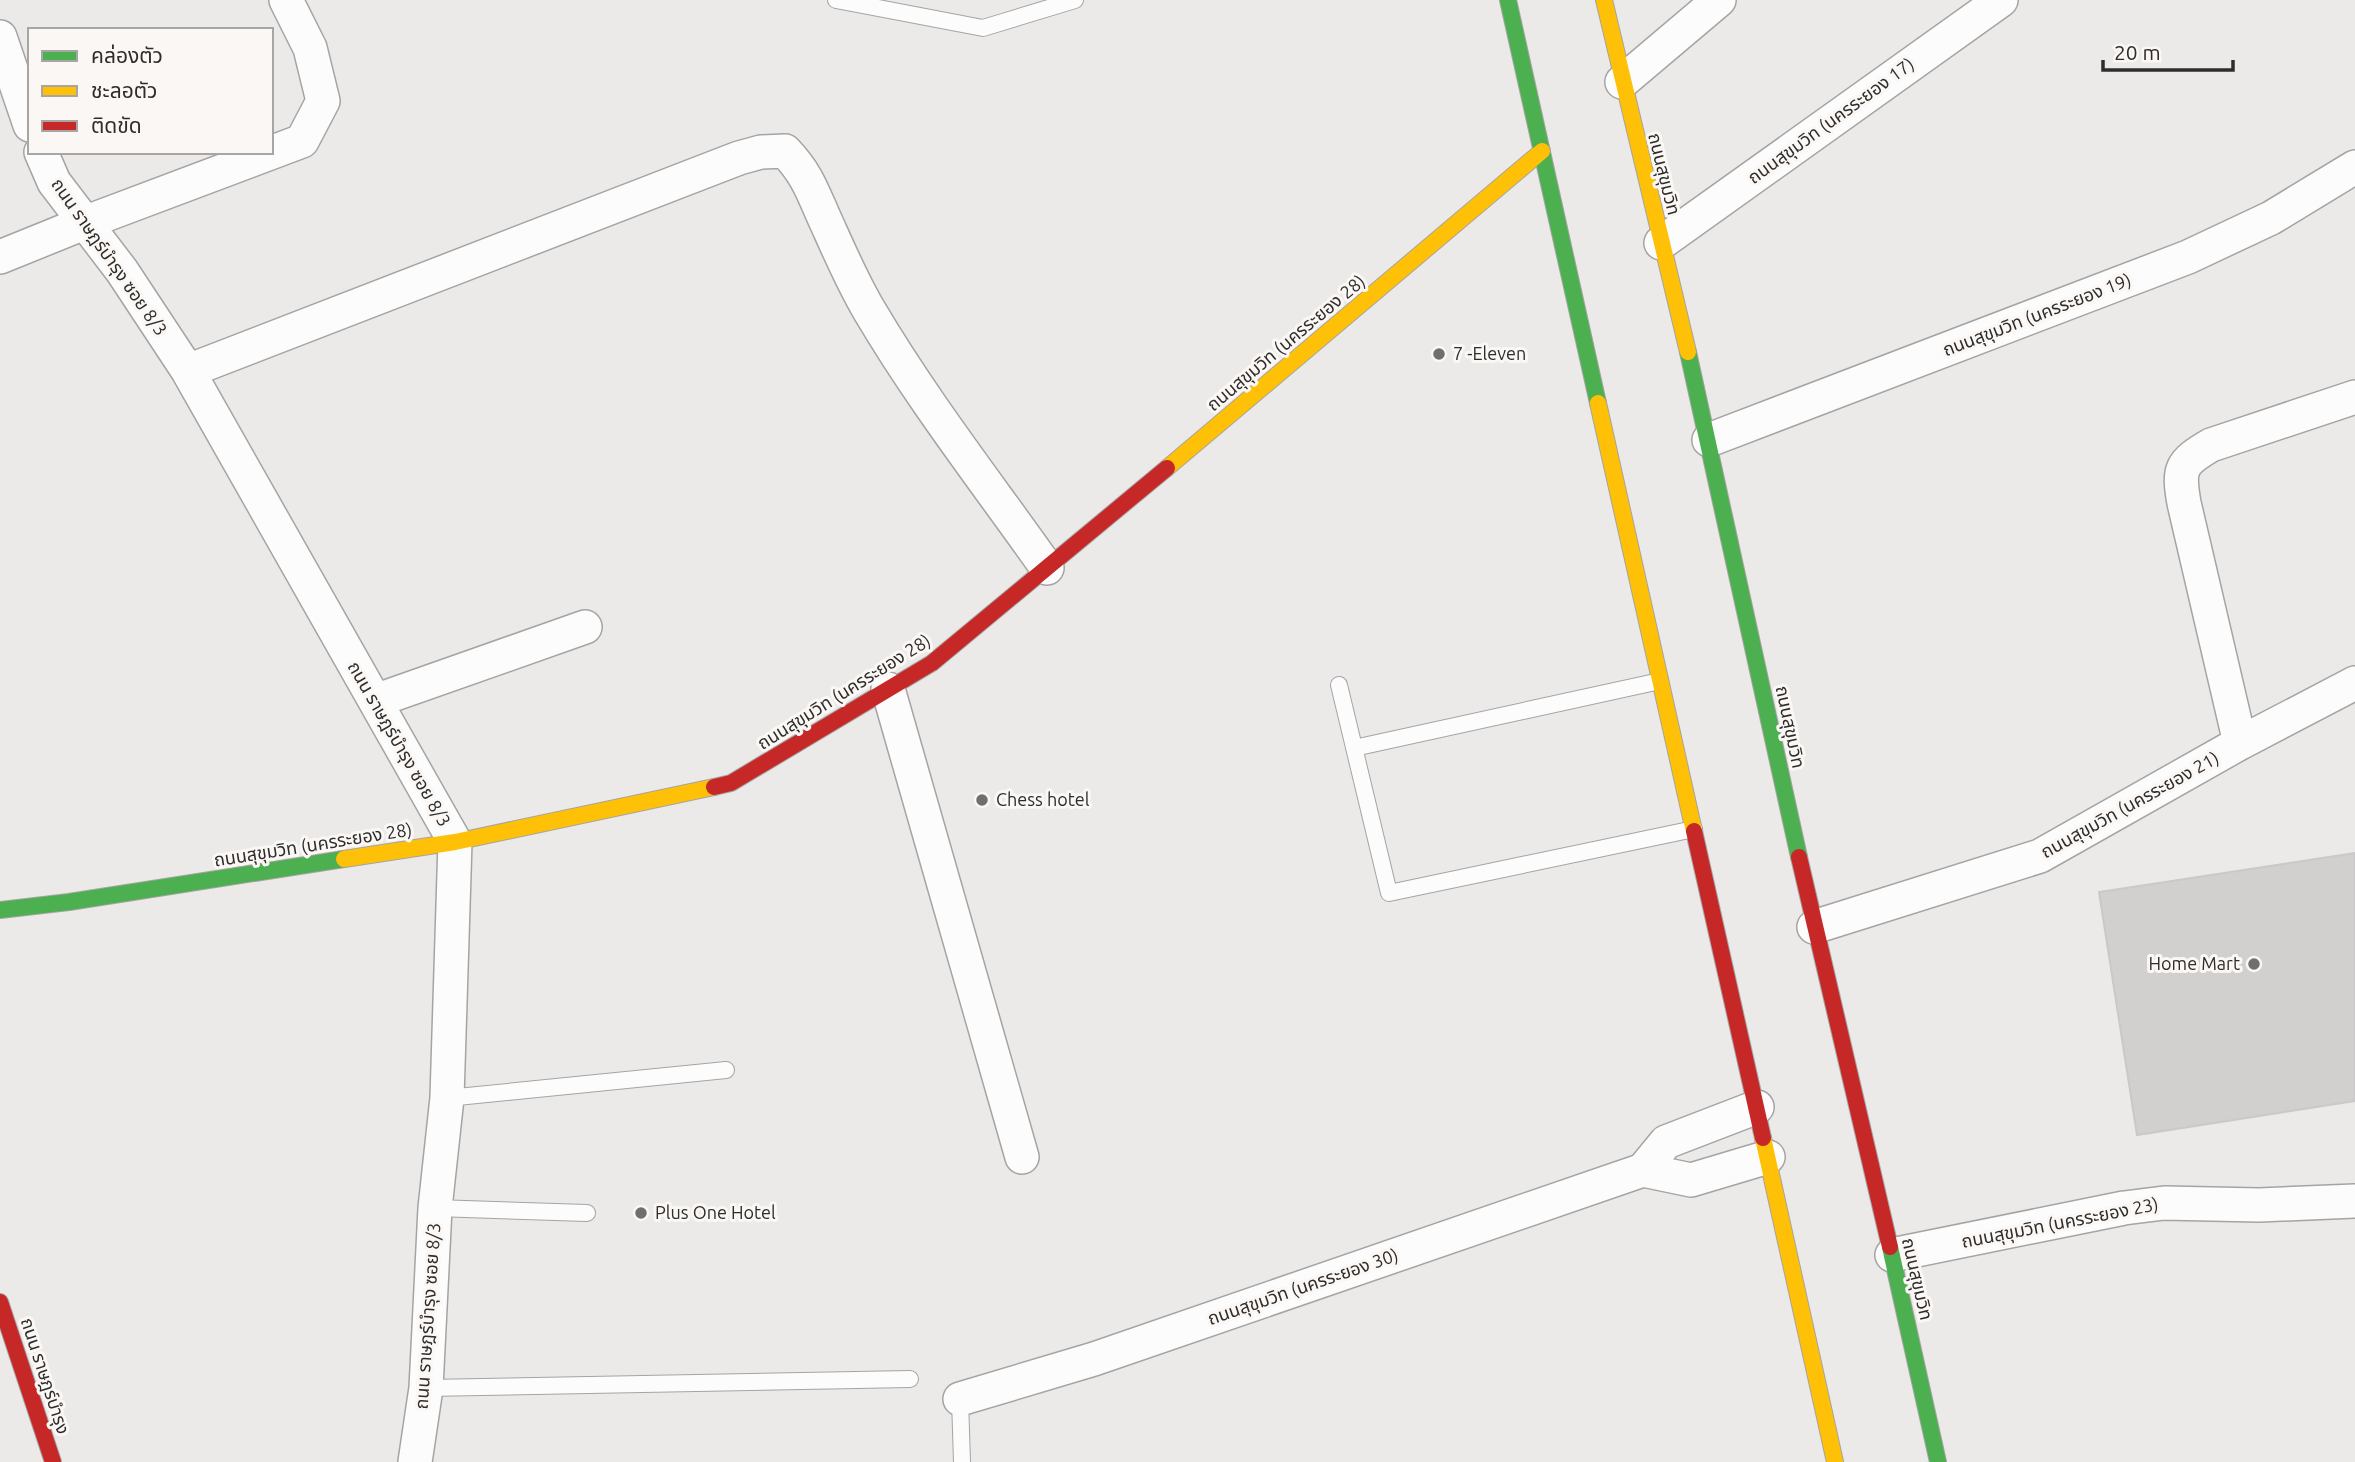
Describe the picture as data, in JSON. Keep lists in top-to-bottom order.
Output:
{
  "streets": {
    "main road": ["ถนนสุขุมวิท", "ถนนสุขุมวิท (นครระยอง 28)", "ถนน ราษฎร์บำรุง"],
    "street": [
      "ถนนสุขุมวิท (นครระยอง 17)",
      "ถนน ราษฎร์บำรุง ซอย 8/3",
      "ถนนสุขุมวิท (นครระยอง 19)",
      "ถนนสุขุมวิท (นครระยอง 21)",
      "ถนนสุขุมวิท (นครระยอง 23)",
      "ถนนสุขุมวิท (นครระยอง 30)"
    ]
  },
  "crossings": [
    ["ถนนสุขุมวิท (นครระยอง 17)", "ถนนสุขุมวิท"],
    ["ถนนสุขุมวิท", "ถนนสุขุมวิท (นครระยอง 19)"],
    ["ถนนสุขุมวิท", "ถนนสุขุมวิท (นครระยอง 21)"],
    ["ถนนสุขุมวิท", "ถนนสุขุมวิท (นครระยอง 23)"],
    ["ถนน ราษฎร์บำรุง ซอย 8/3", "ถนนสุขุมวิท (นครระยอง 28)"]
  ],
  "places": [
    "7 -Eleven",
    "Chess hotel",
    "Home Mart",
    "Plus One Hotel"
  ],
  "legend": ["คล่องตัว", "ชะลอตัว", "ติดขัด"],
  "scale_bar": "20 m"
}
